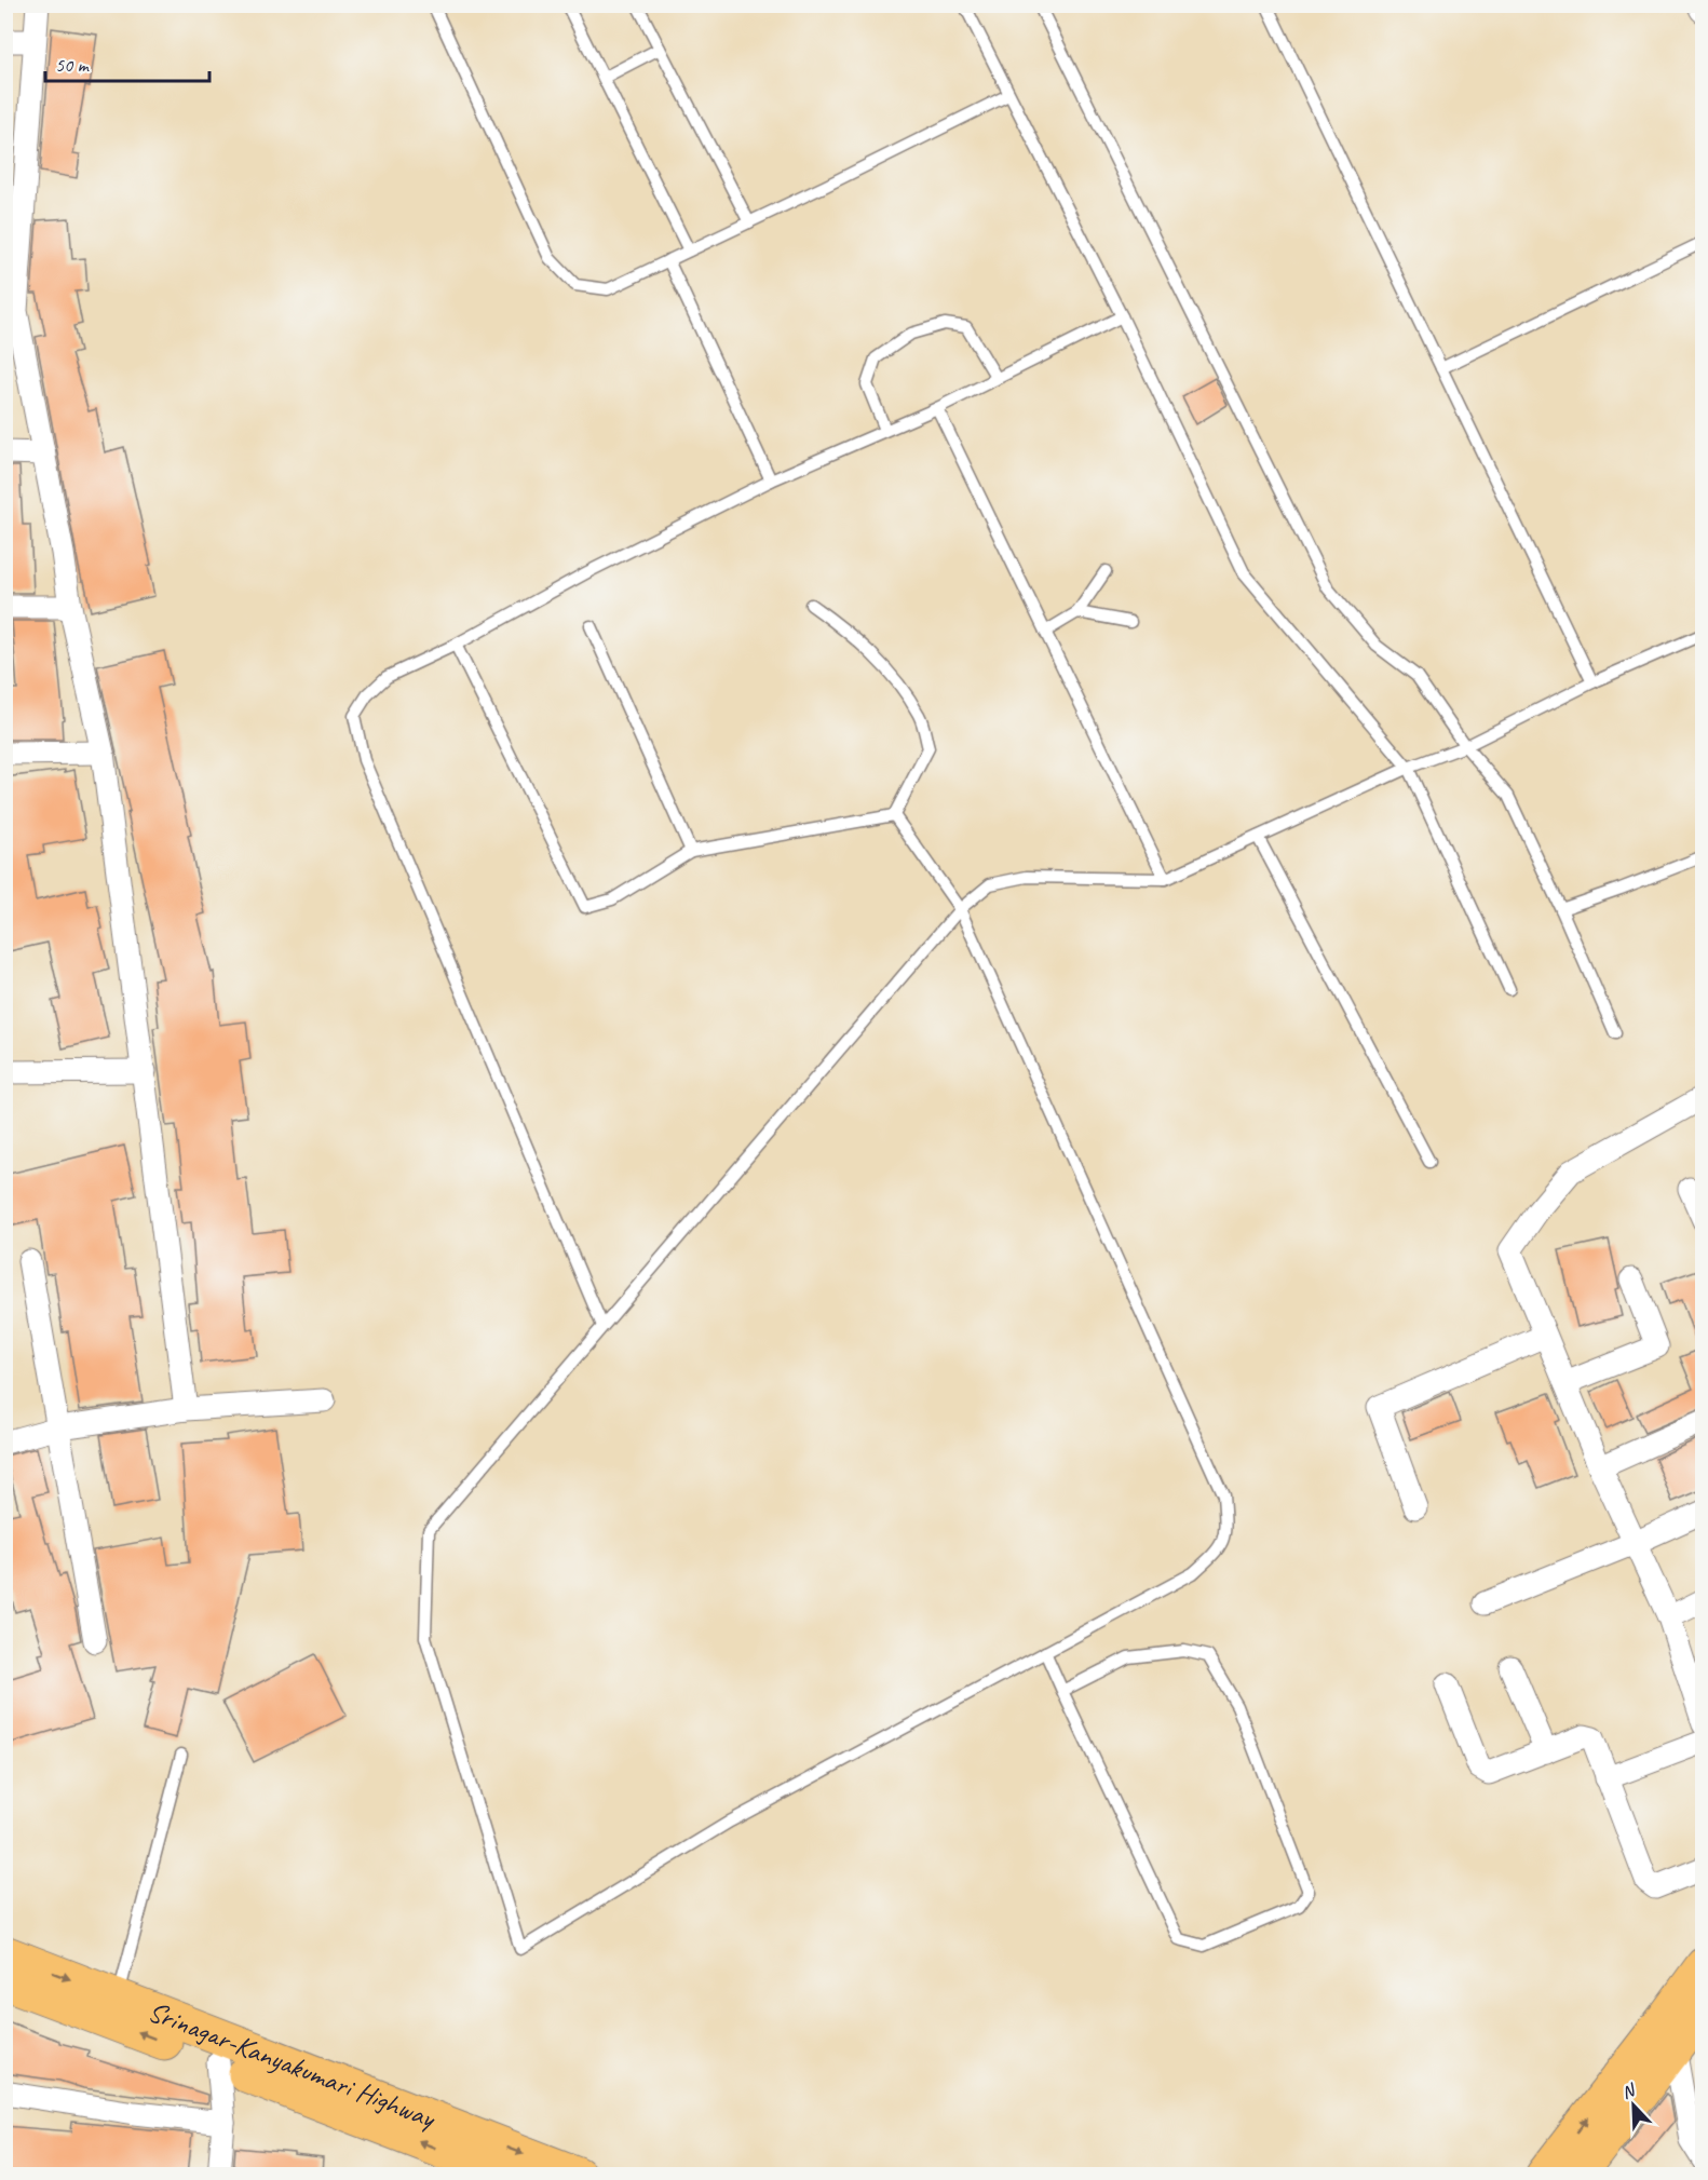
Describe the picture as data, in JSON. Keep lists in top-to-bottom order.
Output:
{
  "streets": {
    "highway": ["Srinagar-Kanyakumari Highway"]
  },
  "scale_bar": "50 m",
  "north": "top left"
}
